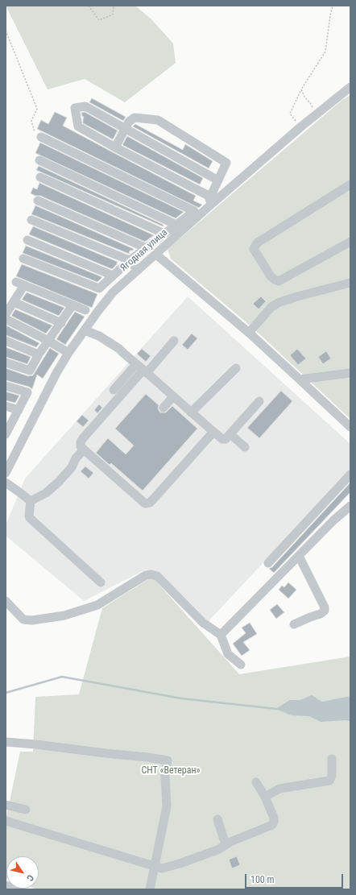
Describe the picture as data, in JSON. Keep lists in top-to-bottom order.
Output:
{
  "streets": {
    "street": ["Ягодная улица"]
  },
  "parks": ["СНТ «Ветеран»"],
  "scale_bar": "100 m",
  "north": "bottom right"
}
